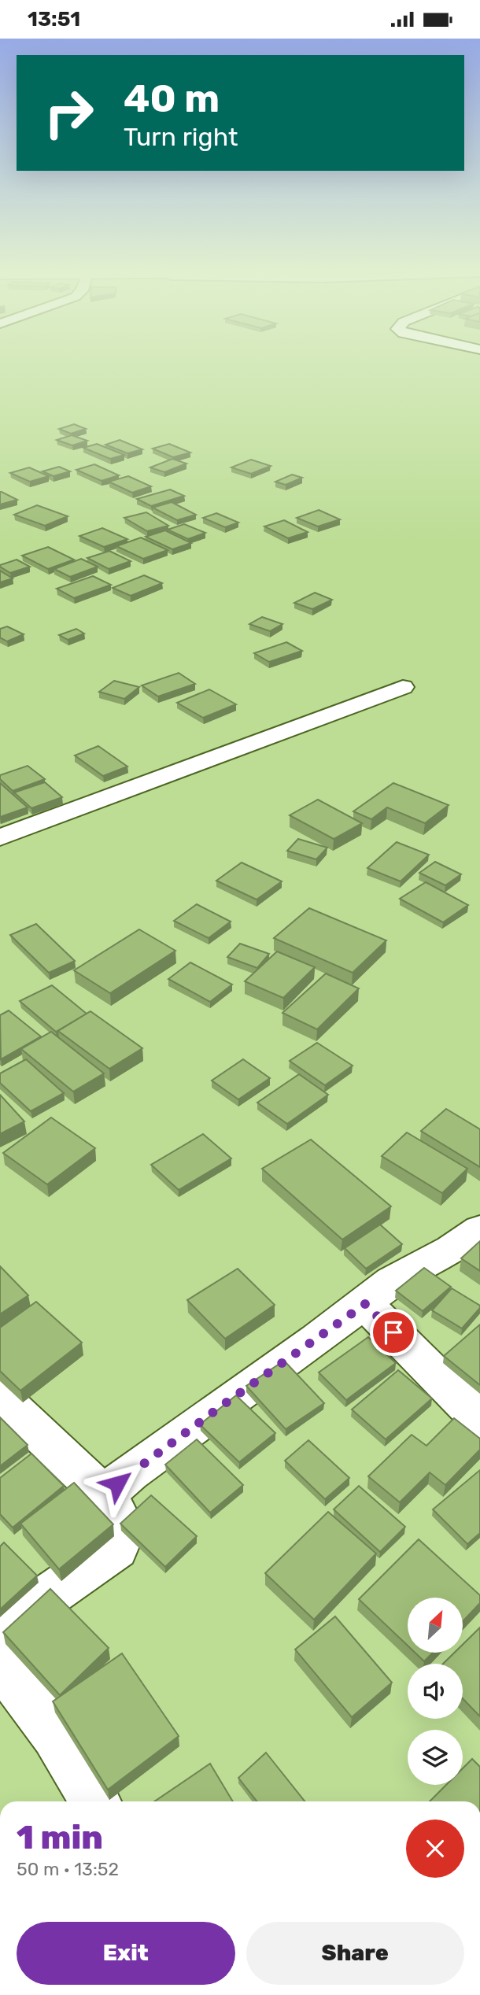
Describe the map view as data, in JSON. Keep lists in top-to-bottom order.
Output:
{
  "north": "top right",
  "page": {
    "status": "13:51",
    "turn": ["40 m", "Turn right"],
    "heading": ["1 min", "50 m · 13:52"],
    "buttons": ["Exit", "Share"]
  }
}
